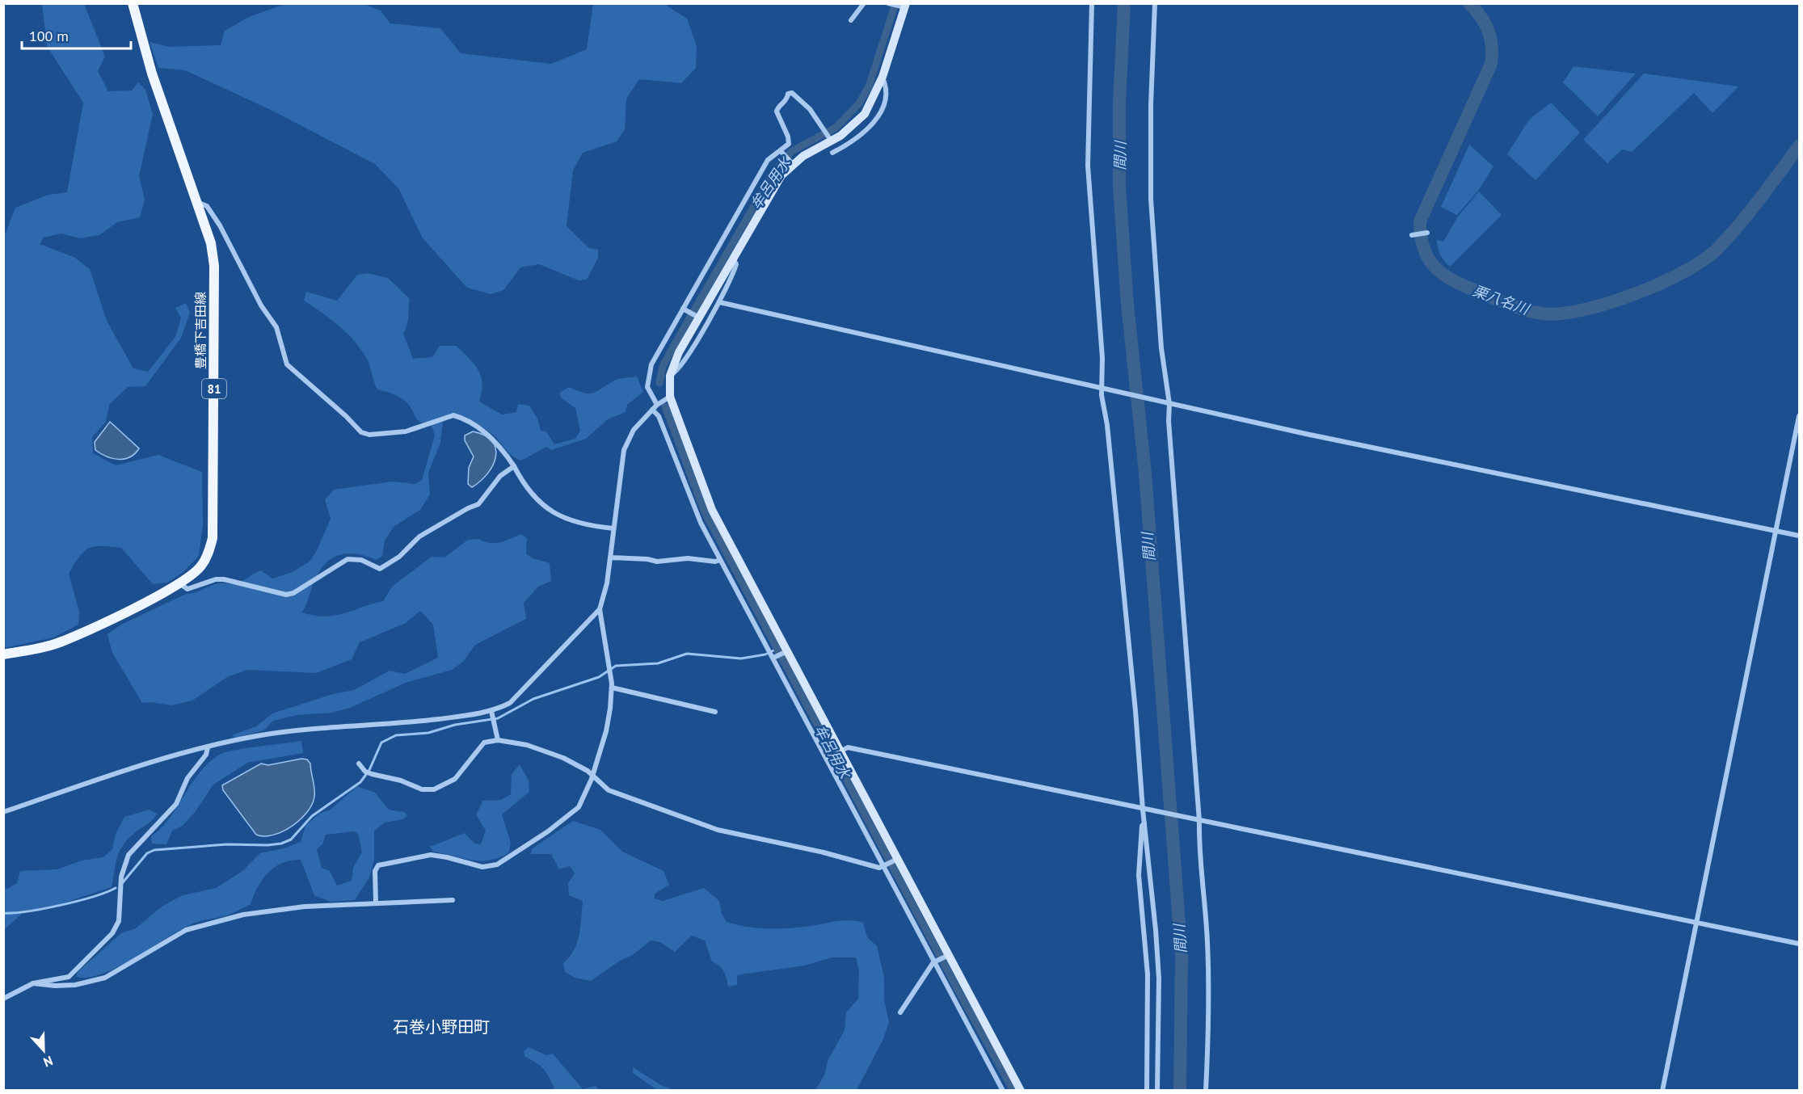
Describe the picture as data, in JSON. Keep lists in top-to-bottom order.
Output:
{
  "streets": {
    "main road": ["豊橋下吉田線", "81"]
  },
  "districts": ["石巻小野田町"],
  "water": ["間川", "牟呂用水", "栗八名川"],
  "scale_bar": "100 m",
  "north": "bottom"
}
